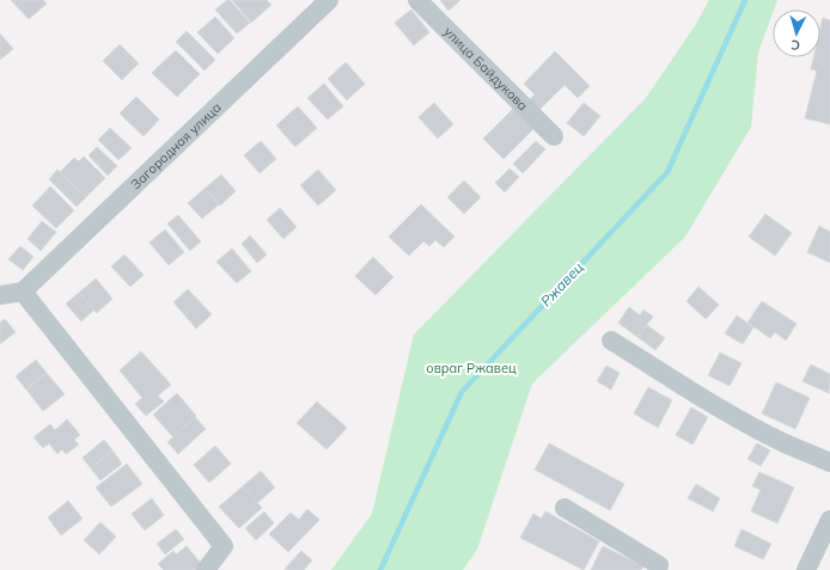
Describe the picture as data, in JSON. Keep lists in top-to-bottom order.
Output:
{
  "streets": {
    "street": ["улица Байдукова", "Загородная улица"]
  },
  "water": ["Ржавец"],
  "parks": ["овраг Ржавец"],
  "north": "bottom"
}
